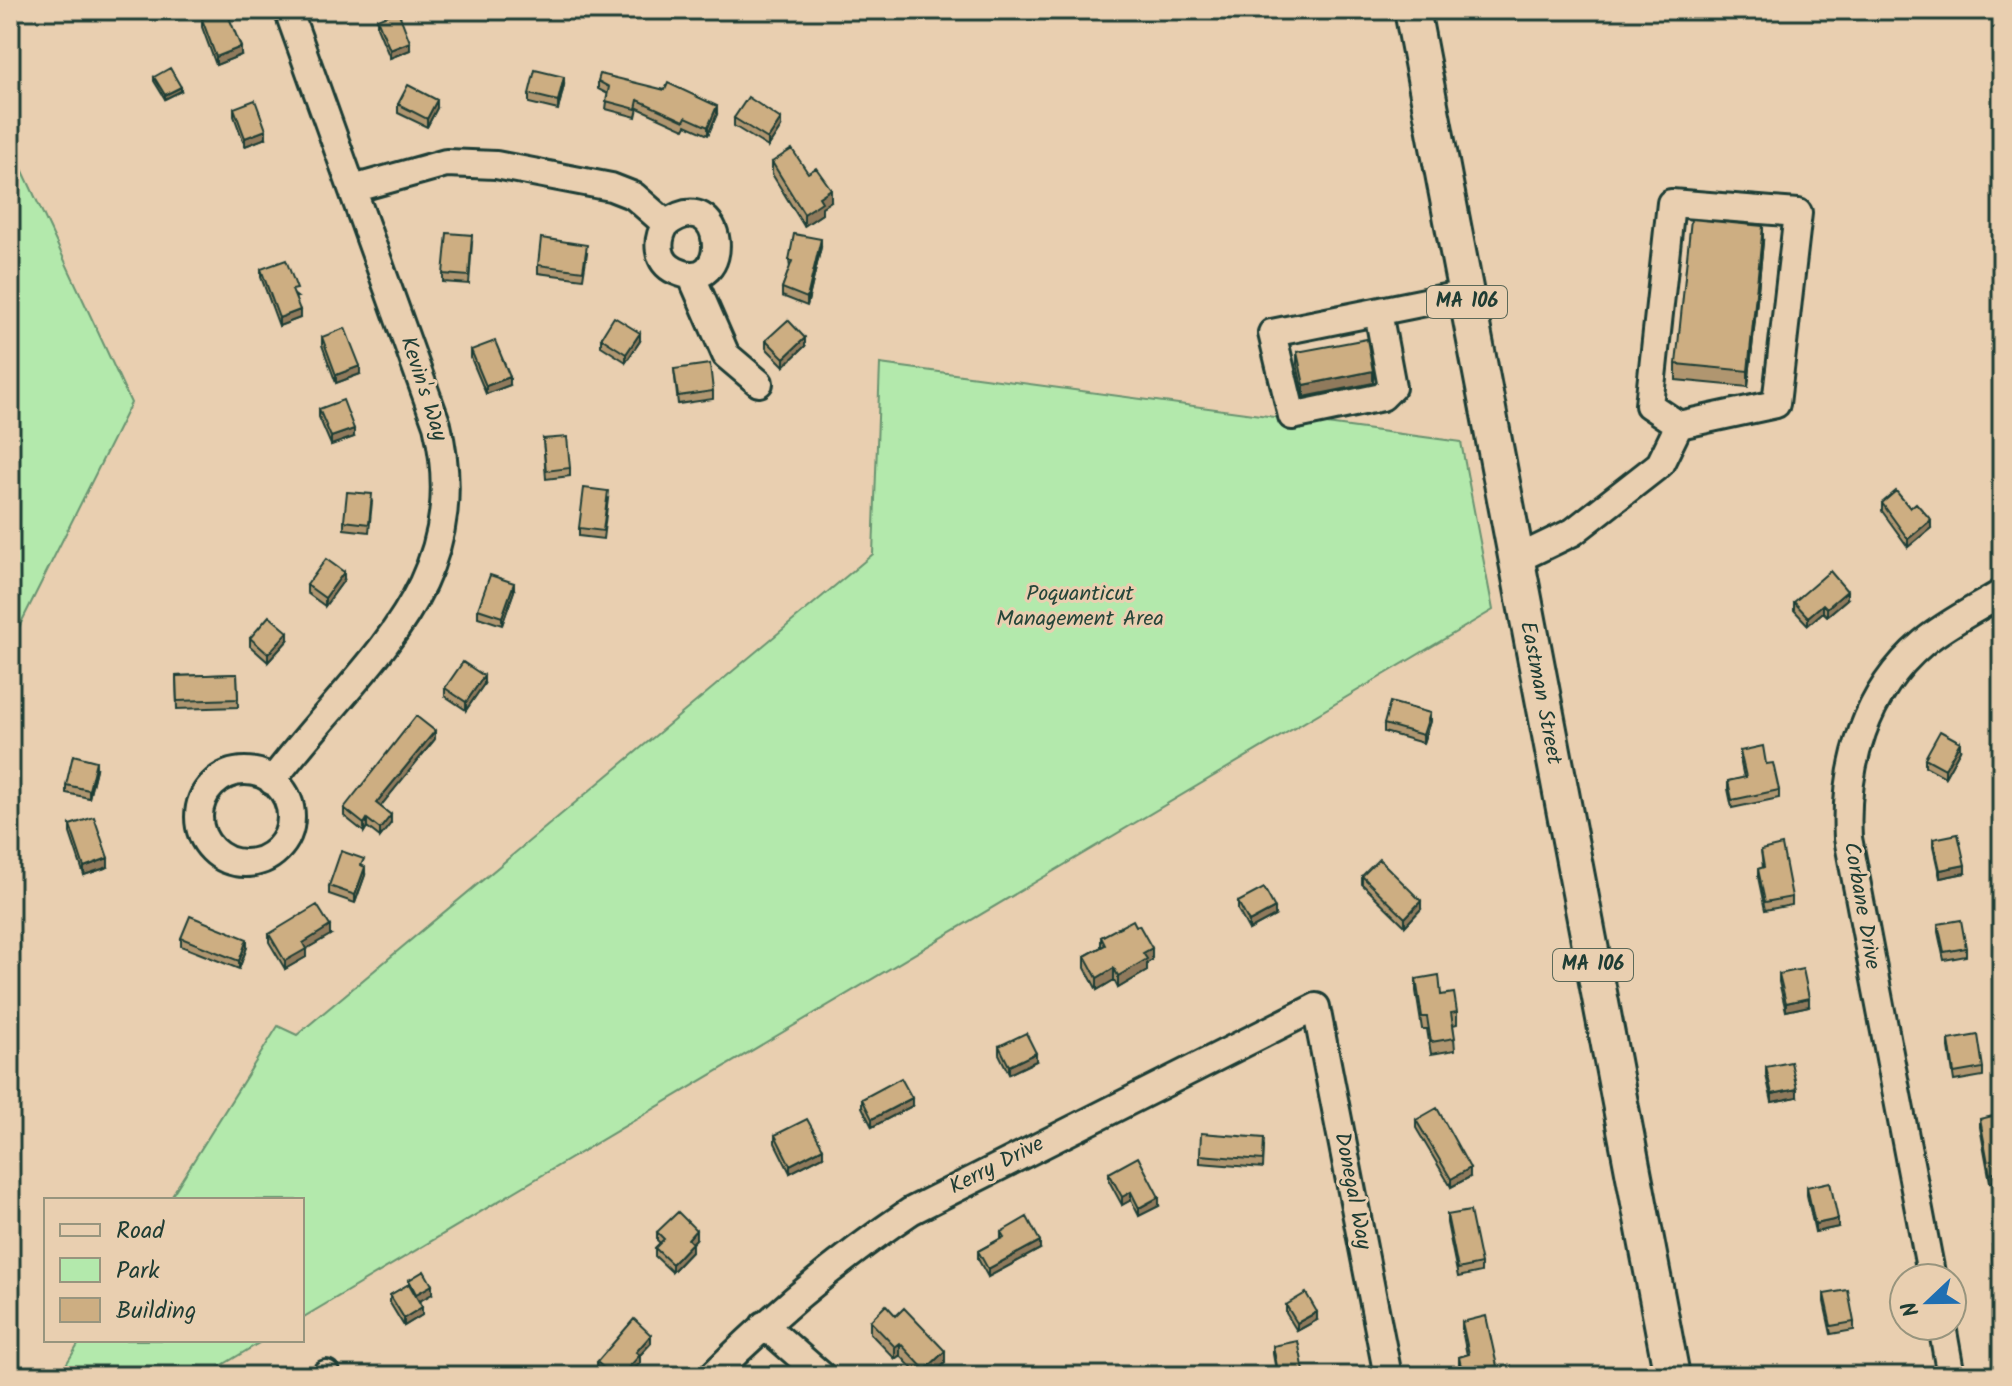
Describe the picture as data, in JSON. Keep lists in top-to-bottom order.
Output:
{
  "streets": {
    "main road": ["MA 106", "Eastman Street"],
    "street": [
      "Kevin's Way",
      "Corbane Drive",
      "Kerry Drive",
      "Donegal Way"
    ]
  },
  "crossings": [
    ["Kerry Drive", "Donegal Way"]
  ],
  "parks": ["Poquanticut Management Area"],
  "legend": ["Road", "Park", "Building"],
  "north": "left"
}
